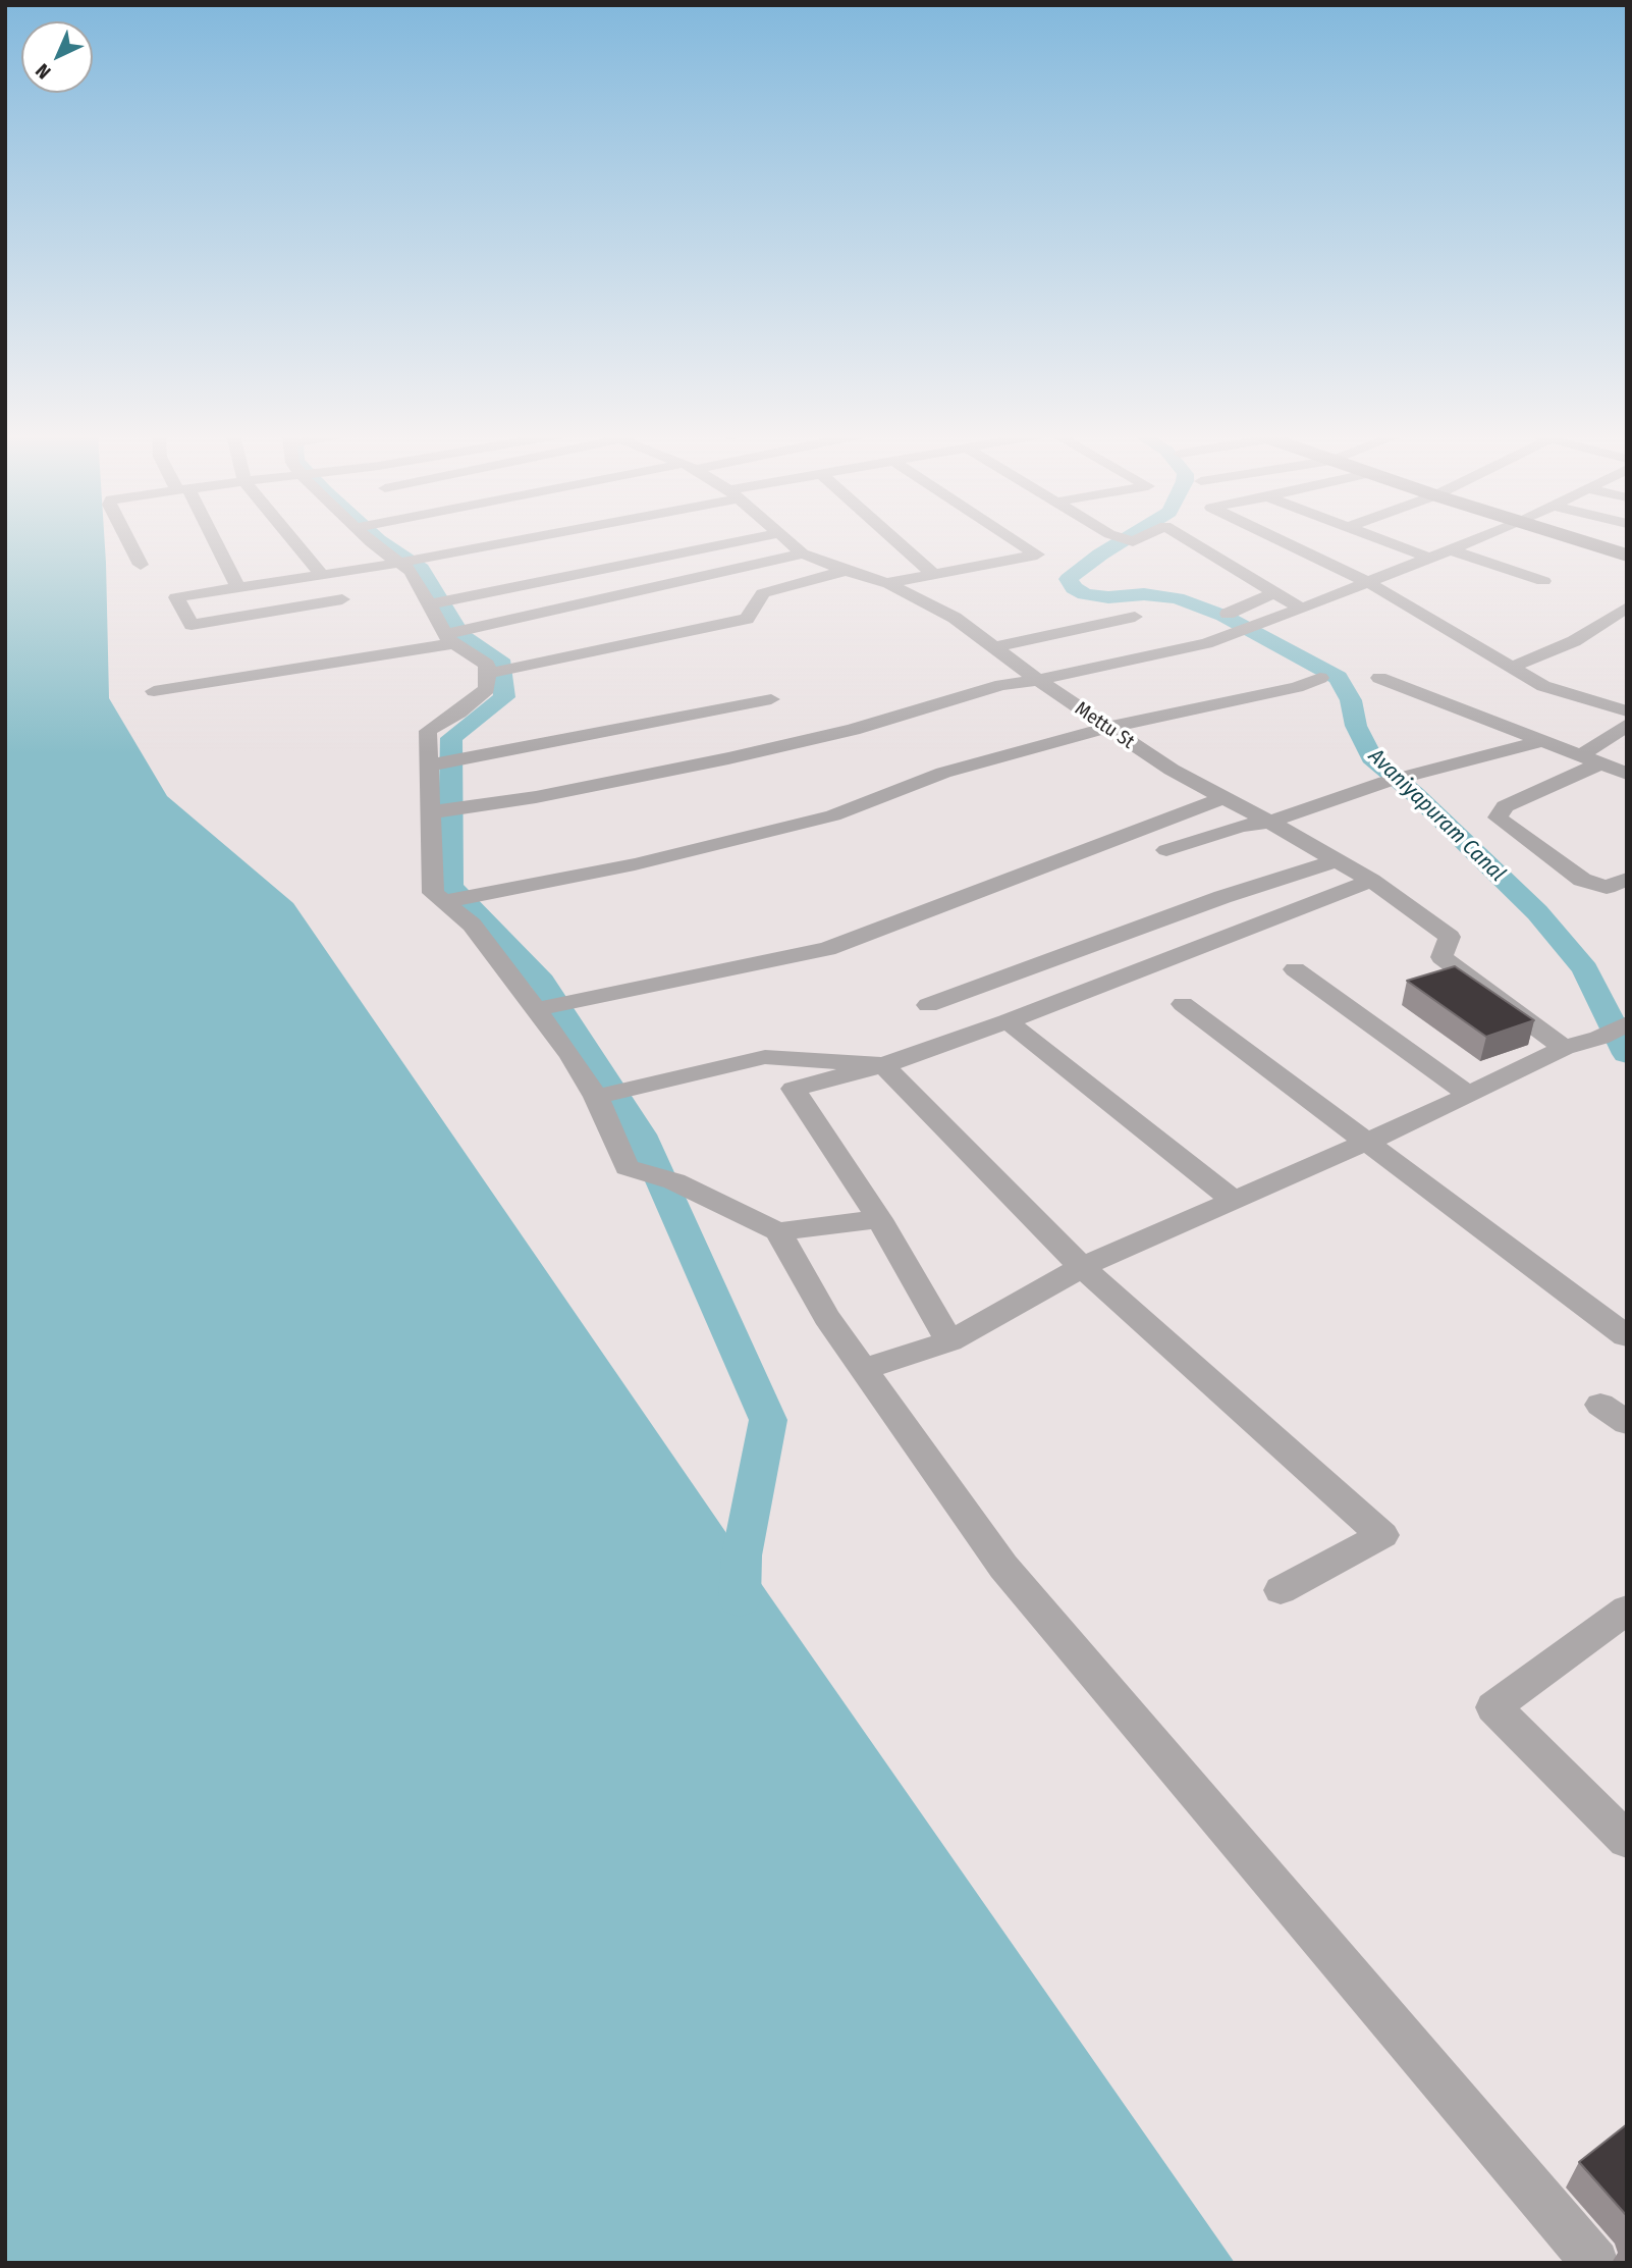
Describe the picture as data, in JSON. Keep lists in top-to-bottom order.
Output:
{
  "streets": {
    "street": ["Mettu St"]
  },
  "water": ["Avaniyapuram Canal"],
  "north": "bottom left"
}
